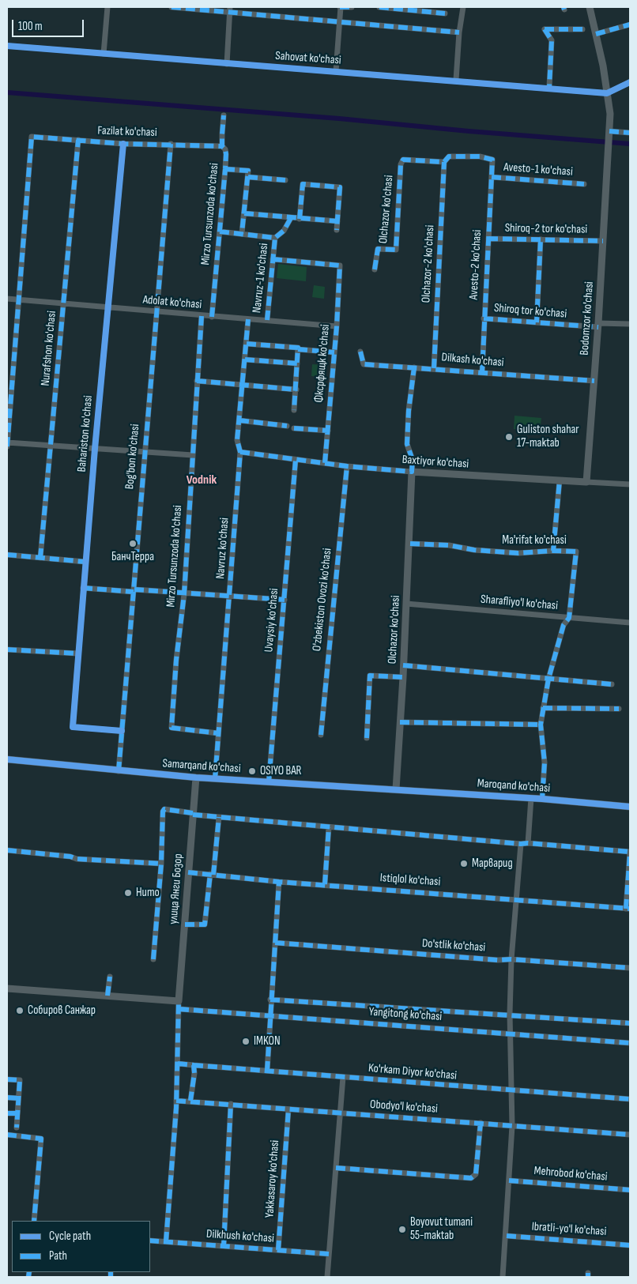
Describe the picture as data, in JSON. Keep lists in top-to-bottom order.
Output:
{
  "streets": {
    "street": [
      "Sahovat ko'chasi",
      "Fazilat ko'chasi",
      "Avesto-1 ko'chasi",
      "Olchazor ko'chasi",
      "Mirzo Tursunzoda ko'chasi",
      "Shiroq-2 tor ko'chasi",
      "Olchazor-2 ko'chasi",
      "Avesto-2 ko'chasi",
      "Navruz-1 ko'chasi",
      "Adolat ko'chasi",
      "Shiroq tor ko'chasi",
      "Bodomzor ko'chasi",
      "Nurafshon ko'chasi",
      "Dilkash ko'chasi",
      "Фксрфящк ko'chasi",
      "Bahariston ko'chasi",
      "Bog'bon ko'chasi",
      "Baxtiyor ko'chasi",
      "Ma'rifat ko'chasi",
      "Navruz ko'chasi",
      "O'zbekiston Ovozi ko'chasi",
      "Sharafliyo'l ko'chasi",
      "Uvaysiy ko'chasi",
      "Samarqand ko'chasi",
      "Maroqand ko'chasi",
      "Istiqlol ko'chasi",
      "улица Янги Бозор",
      "Do'stlik ko'chasi",
      "Yangitong ko'chasi",
      "Ko'rkam Diyor ko'chasi",
      "Obodyo'l ko'chasi",
      "Mehrobod ko'chasi",
      "Yakkasaroy ko'chasi",
      "Ibratli-yo'l ko'chasi",
      "Dilkhush ko'chasi"
    ]
  },
  "crossings": [
    ["Fazilat ko'chasi", "Mirzo Tursunzoda ko'chasi"],
    ["Fazilat ko'chasi", "Adolat ko'chasi"],
    ["Fazilat ko'chasi", "Nurafshon ko'chasi"],
    ["Fazilat ko'chasi", "Bahariston ko'chasi"],
    ["Fazilat ko'chasi", "Bog'bon ko'chasi"],
    ["Avesto-1 ko'chasi", "Avesto-2 ko'chasi"],
    ["Olchazor ko'chasi", "Olchazor-2 ko'chasi"],
    ["Olchazor ko'chasi", "Avesto-2 ko'chasi"],
    ["Olchazor ko'chasi", "Baxtiyor ko'chasi"],
    ["Olchazor ko'chasi", "Ma'rifat ko'chasi"],
    ["Olchazor ko'chasi", "Sharafliyo'l ko'chasi"],
    ["Olchazor ko'chasi", "Samarqand ko'chasi"],
    ["Olchazor ko'chasi", "Maroqand ko'chasi"],
    ["Mirzo Tursunzoda ko'chasi", "Adolat ko'chasi"],
    ["Mirzo Tursunzoda ko'chasi", "Navruz ko'chasi"],
    ["Shiroq-2 tor ko'chasi", "Avesto-2 ko'chasi"],
    ["Shiroq-2 tor ko'chasi", "Bodomzor ko'chasi"],
    ["Olchazor-2 ko'chasi", "Avesto-2 ko'chasi"],
    ["Olchazor-2 ko'chasi", "Dilkash ko'chasi"],
    ["Avesto-2 ko'chasi", "Shiroq tor ko'chasi"],
    ["Avesto-2 ko'chasi", "Dilkash ko'chasi"],
    ["Navruz-1 ko'chasi", "Adolat ko'chasi"],
    ["Navruz-1 ko'chasi", "Фксрфящк ko'chasi"],
    ["Adolat ko'chasi", "Nurafshon ko'chasi"],
    ["Adolat ko'chasi", "Фксрфящк ko'chasi"],
    ["Adolat ko'chasi", "Bahariston ko'chasi"],
    ["Adolat ko'chasi", "Bog'bon ko'chasi"],
    ["Adolat ko'chasi", "Navruz ko'chasi"],
    ["Shiroq tor ko'chasi", "Bodomzor ko'chasi"],
    ["Bodomzor ko'chasi", "Dilkash ko'chasi"],
    ["Bodomzor ko'chasi", "Baxtiyor ko'chasi"],
    ["Фксрфящк ko'chasi", "Baxtiyor ko'chasi"],
    ["Bahariston ko'chasi", "Bog'bon ko'chasi"],
    ["Bog'bon ko'chasi", "Samarqand ko'chasi"],
    ["Baxtiyor ko'chasi", "Navruz ko'chasi"],
    ["Baxtiyor ko'chasi", "O'zbekiston Ovozi ko'chasi"],
    ["Baxtiyor ko'chasi", "Uvaysiy ko'chasi"],
    ["Ma'rifat ko'chasi", "Sharafliyo'l ko'chasi"],
    ["Ma'rifat ko'chasi", "Maroqand ko'chasi"],
    ["Navruz ko'chasi", "Samarqand ko'chasi"],
    ["Uvaysiy ko'chasi", "Samarqand ko'chasi"],
    ["Samarqand ko'chasi", "Maroqand ko'chasi"],
    ["Samarqand ko'chasi", "улица Янги Бозор"],
    ["Istiqlol ko'chasi", "улица Янги Бозор"],
    ["улица Янги Бозор", "Yangitong ko'chasi"],
    ["Obodyo'l ko'chasi", "Yakkasaroy ko'chasi"],
    ["Yakkasaroy ko'chasi", "Dilkhush ko'chasi"]
  ],
  "districts": ["Vodnik"],
  "places": [
    "Guliston shahar 17-maktab",
    "БанчТерра",
    "OSIYO BAR",
    "Марварид",
    "Humo",
    "Собиров Санжар",
    "IMKON",
    "Boyovut tumani 55-maktab"
  ],
  "legend": ["Cycle path", "Path"],
  "scale_bar": "100 m"
}
